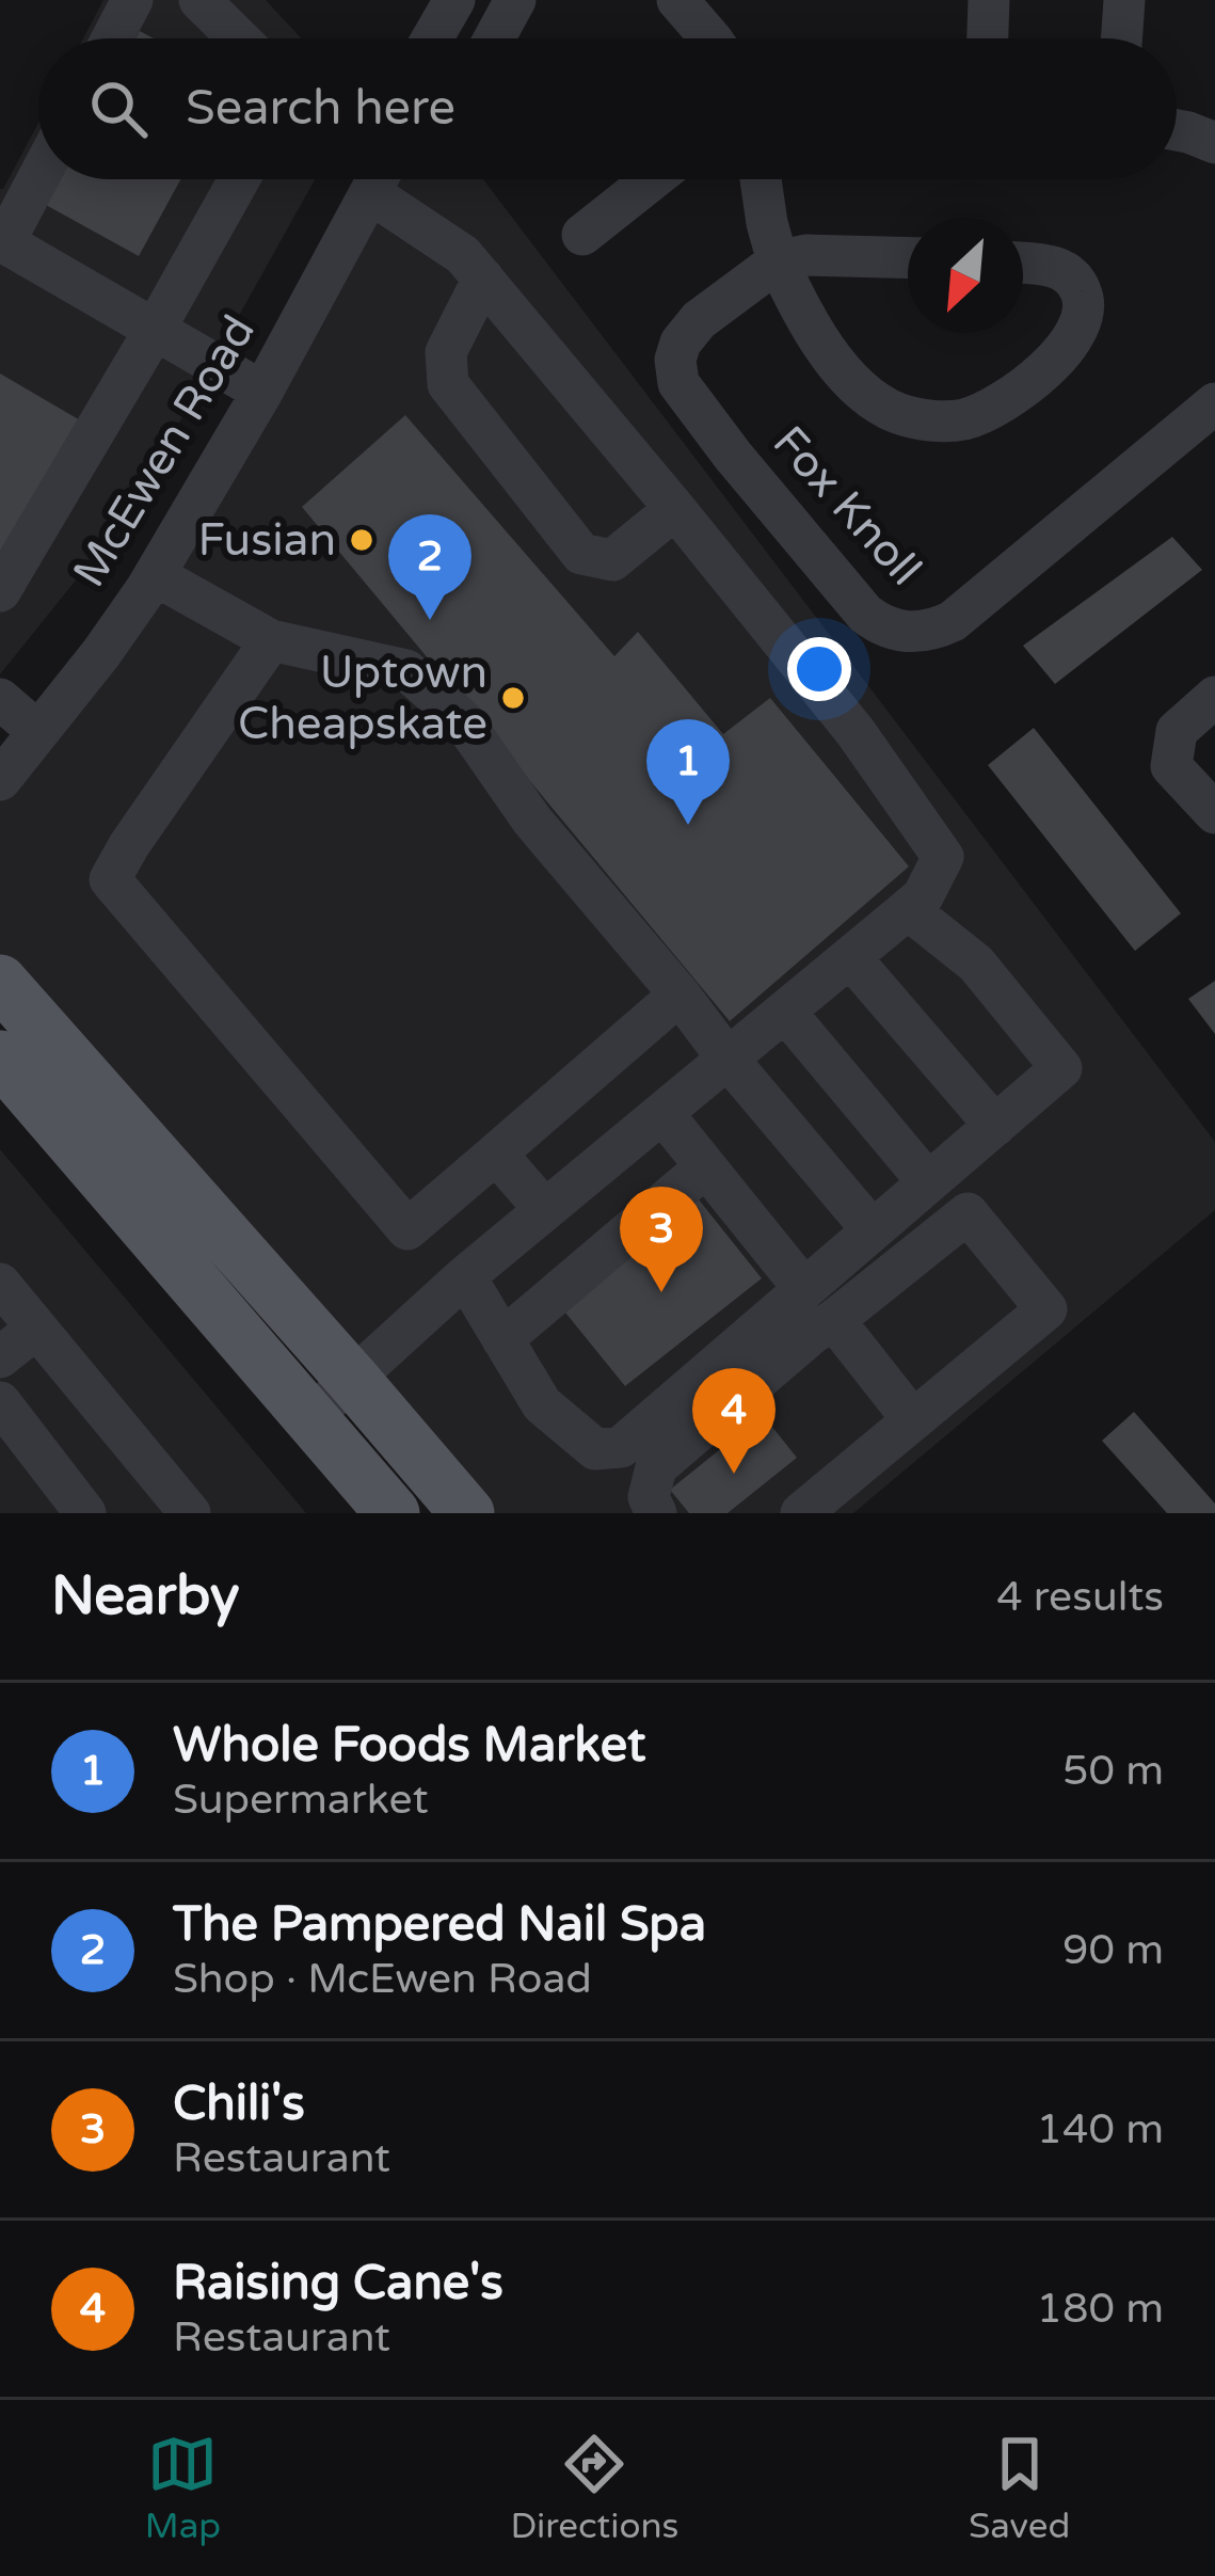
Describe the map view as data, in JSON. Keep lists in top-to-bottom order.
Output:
{
  "streets": {
    "street": ["McEwen Road", "Fox Knoll"]
  },
  "places": ["Fusian", "Uptown Cheapskate"],
  "north": "bottom left",
  "page": {
    "search": "Search here",
    "pins": [
      "2",
      "1",
      "3",
      "4"
    ],
    "heading": ["Nearby", "4 results"],
    "list": [
      {
        "mark": "1",
        "name": "Whole Foods Market",
        "note": "Supermarket",
        "value": "50 m"
      },
      {
        "mark": "2",
        "name": "The Pampered Nail Spa",
        "note": "Shop · McEwen Road",
        "value": "90 m"
      },
      {
        "mark": "3",
        "name": "Chili's",
        "note": "Restaurant",
        "value": "140 m"
      },
      {
        "mark": "4",
        "name": "Raising Cane's",
        "note": "Restaurant",
        "value": "180 m"
      }
    ],
    "nav": ["Map", "Directions", "Saved"]
  }
}
